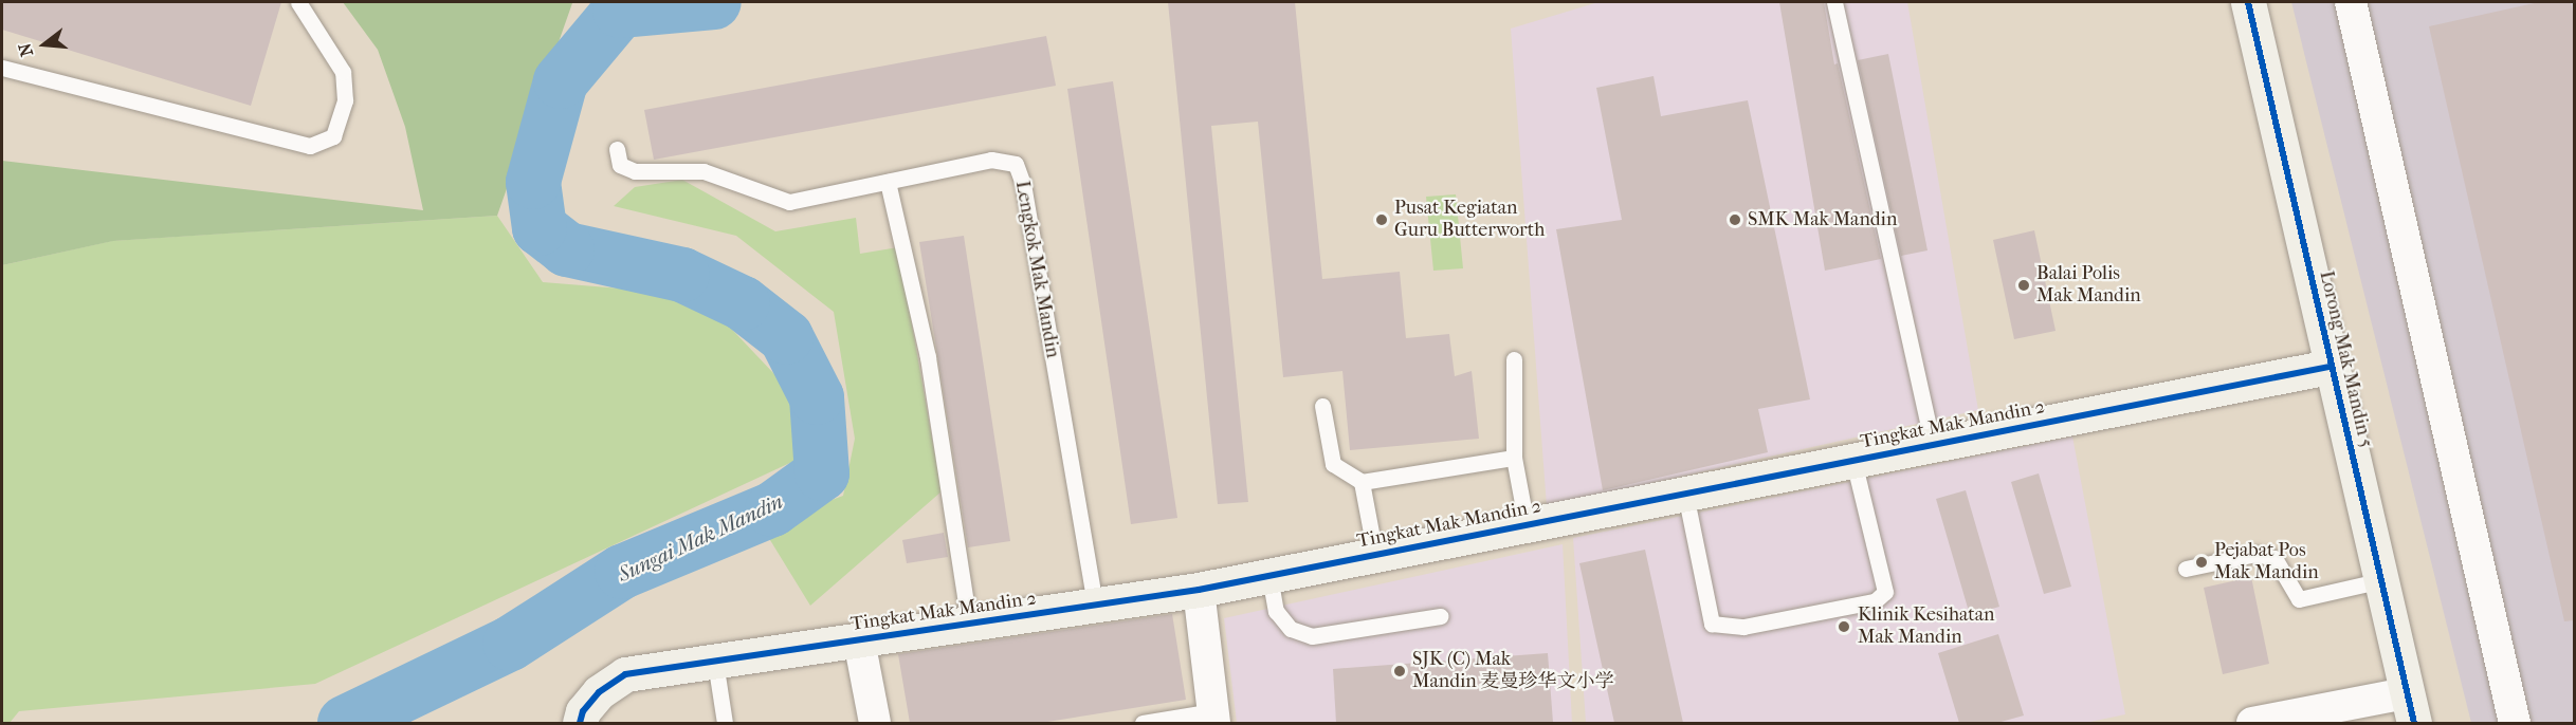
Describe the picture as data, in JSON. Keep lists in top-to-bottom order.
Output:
{
  "streets": {
    "street": ["Lorong Mak Mandin 5", "Tingkat Mak Mandin 2"],
    "lane": ["Lengkok Mak Mandin"]
  },
  "crossings": [
    ["Lengkok Mak Mandin", "Tingkat Mak Mandin 2"],
    ["Lorong Mak Mandin 5", "Tingkat Mak Mandin 2"]
  ],
  "water": ["Sungai Mak Mandin"],
  "places": [
    "Pusat Kegiatan Guru Butterworth",
    "SMK Mak Mandin",
    "Balai Polis Mak Mandin",
    "Pejabat Pos Mak Mandin",
    "Klinik Kesihatan Mak Mandin",
    "SJK (C) Mak Mandin 麦曼珍华文小学"
  ],
  "north": "left"
}
